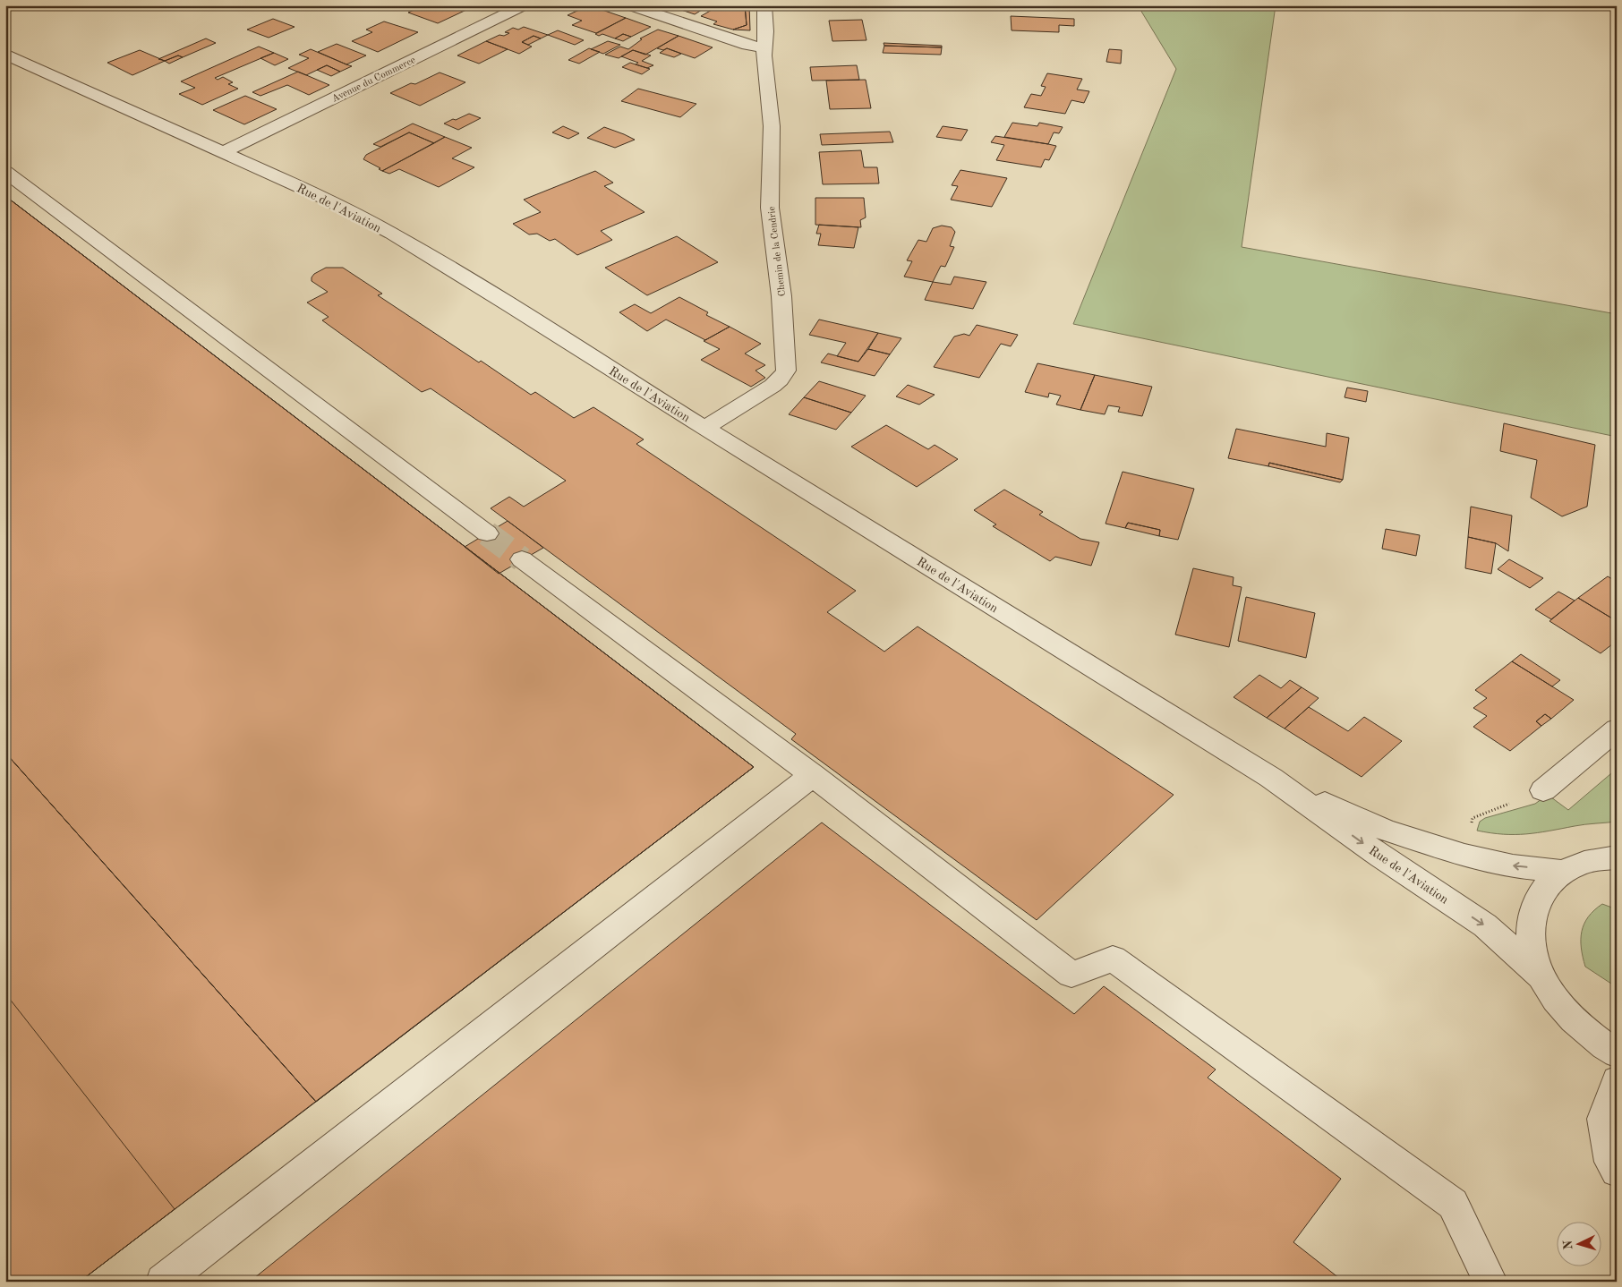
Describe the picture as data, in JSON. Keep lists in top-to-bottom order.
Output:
{
  "streets": {
    "street": ["Avenue du Commerce", "Rue de l'Aviation", "Chemin de la Cendrie"]
  },
  "crossings": [
    ["Avenue du Commerce", "Rue de l'Aviation"],
    ["Rue de l'Aviation", "Chemin de la Cendrie"]
  ],
  "north": "left"
}
